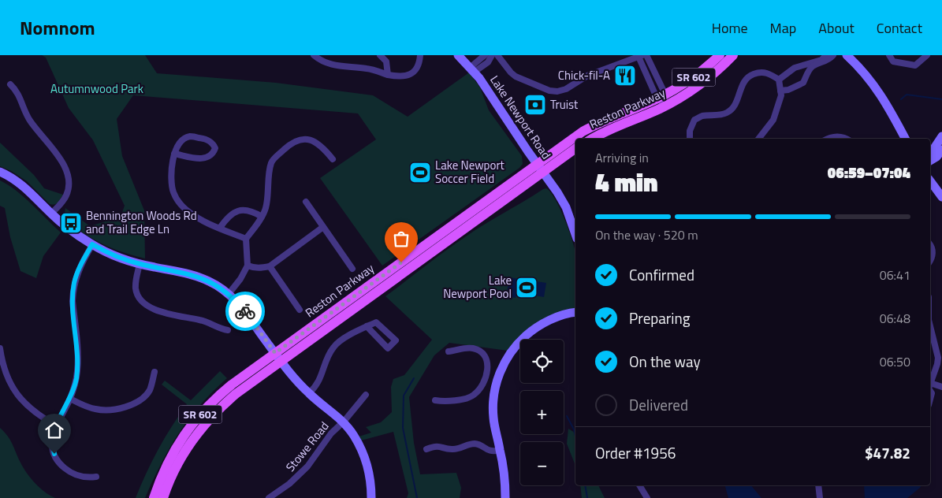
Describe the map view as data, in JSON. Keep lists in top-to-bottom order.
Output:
{
  "streets": {
    "main road": ["SR 602", "Reston Parkway"],
    "street": ["Lake Newport Road", "Stowe Road"]
  },
  "crossings": [
    ["Reston Parkway", "Lake Newport Road"]
  ],
  "parks": ["Autumnwood Park"],
  "places": {
    "restaurant": ["Chick-fil-A"],
    "bank": ["Truist"],
    "sports": ["Lake Newport Soccer Field", "Lake Newport Pool"],
    "bus stop": ["Bennington Woods Rd and Trail Edge Ln"]
  },
  "page": {
    "header": "Nomnom",
    "nav": [
      "Home",
      "Map",
      "About",
      "Contact"
    ],
    "heading": ["4 min", "Arriving in", "06:59–07:04"],
    "panel": ["Order #1956", "$47.82"],
    "bar": "On the way · 520 m",
    "list": [
      ["Confirmed", "06:41"],
      ["Preparing", "06:48"],
      ["On the way", "06:50"],
      "Delivered"
    ],
    "map_buttons": ["+", "−"]
  }
}
